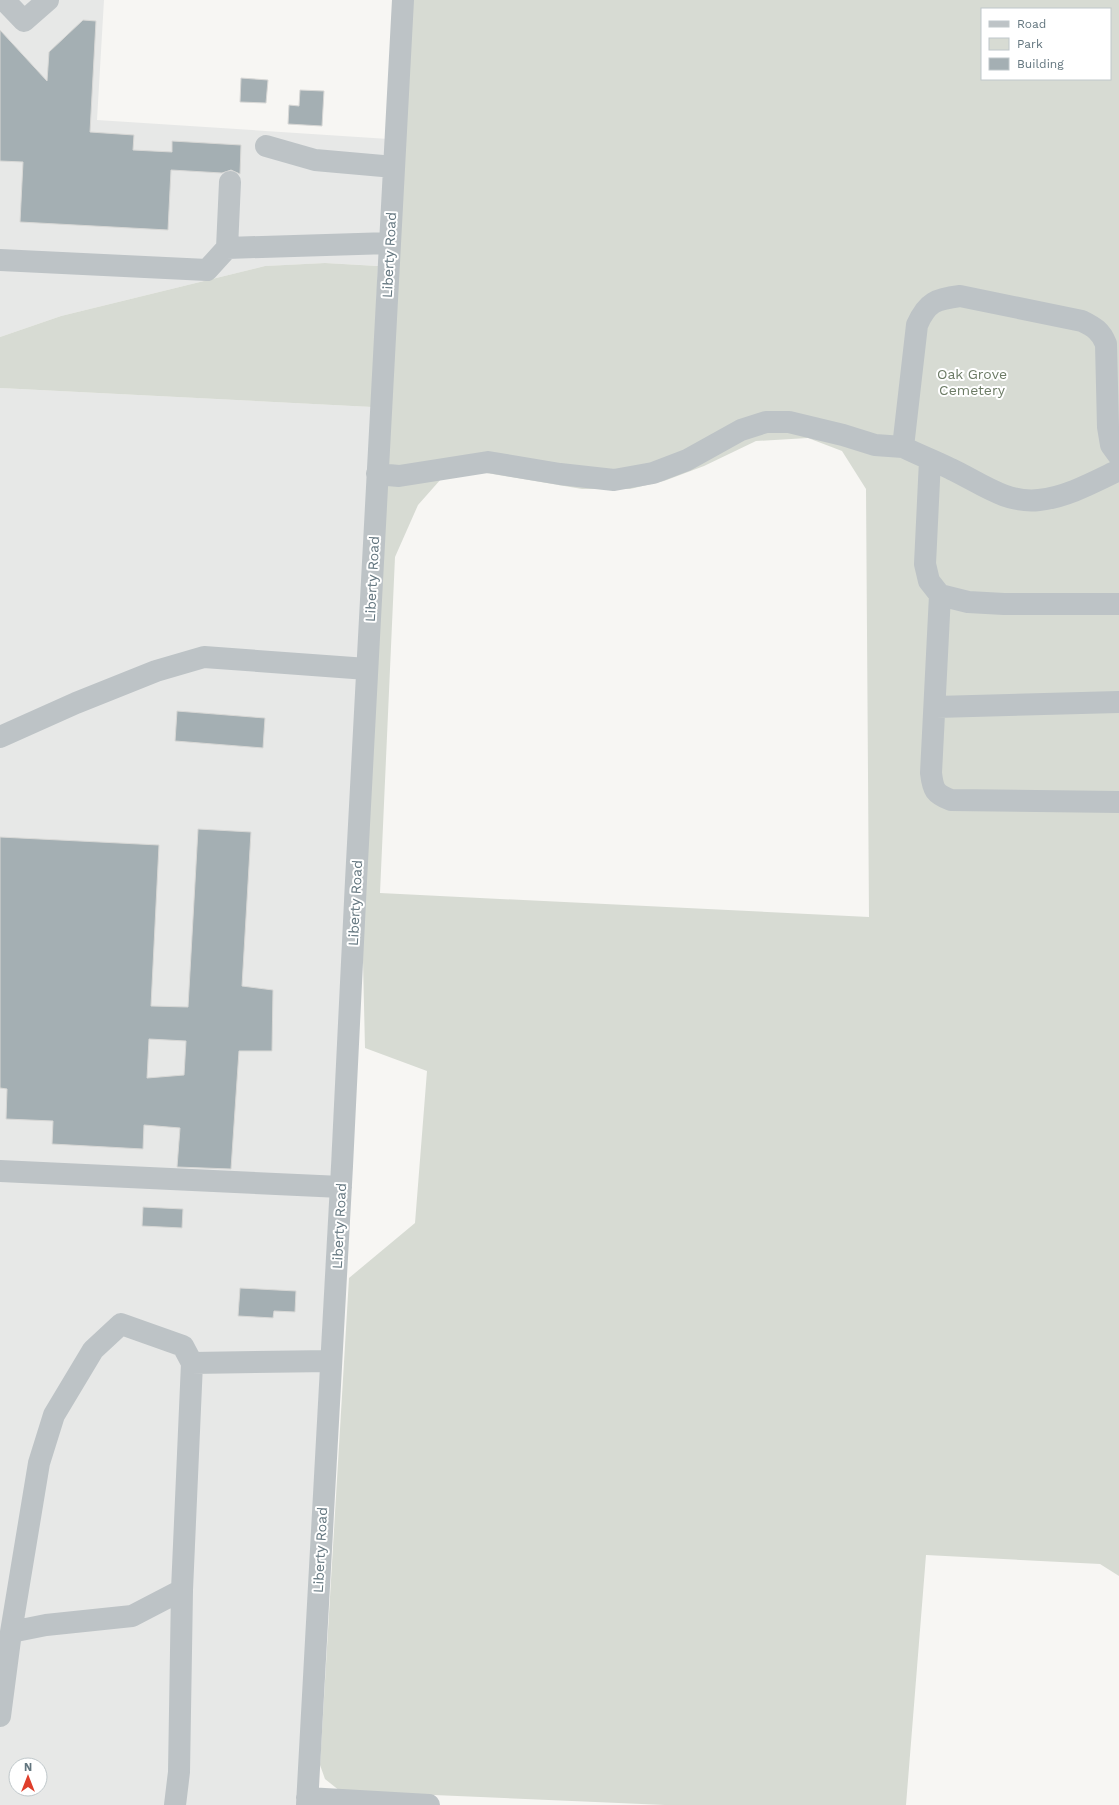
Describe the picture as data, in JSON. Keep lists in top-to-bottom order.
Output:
{
  "streets": {
    "street": ["Liberty Road"]
  },
  "parks": ["Oak Grove Cemetery"],
  "legend": ["Road", "Park", "Building"],
  "north": "top"
}
